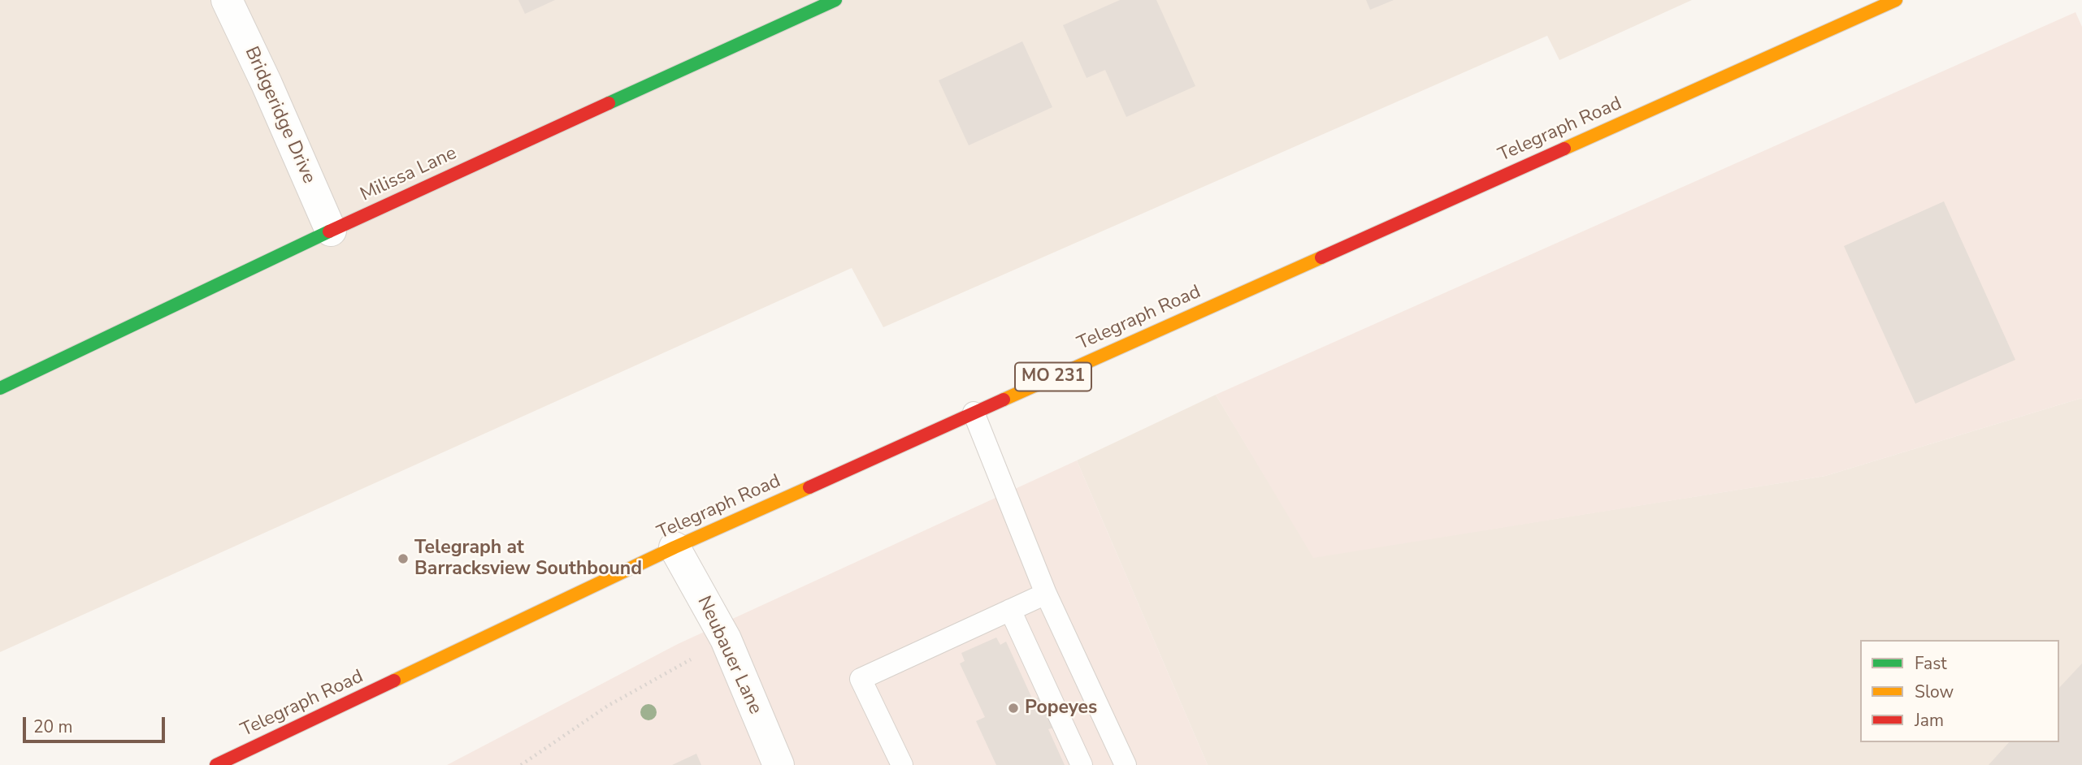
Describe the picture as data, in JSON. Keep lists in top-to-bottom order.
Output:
{
  "streets": {
    "main road": ["Telegraph Road", "Milissa Lane", "MO 231"],
    "street": ["Bridgeridge Drive", "Neubauer Lane"]
  },
  "crossings": [
    ["Bridgeridge Drive", "Milissa Lane"],
    ["Telegraph Road", "Neubauer Lane"]
  ],
  "places": ["Telegraph at Barracksview Southbound", "Popeyes"],
  "legend": ["Fast", "Slow", "Jam"],
  "scale_bar": "20 m"
}
